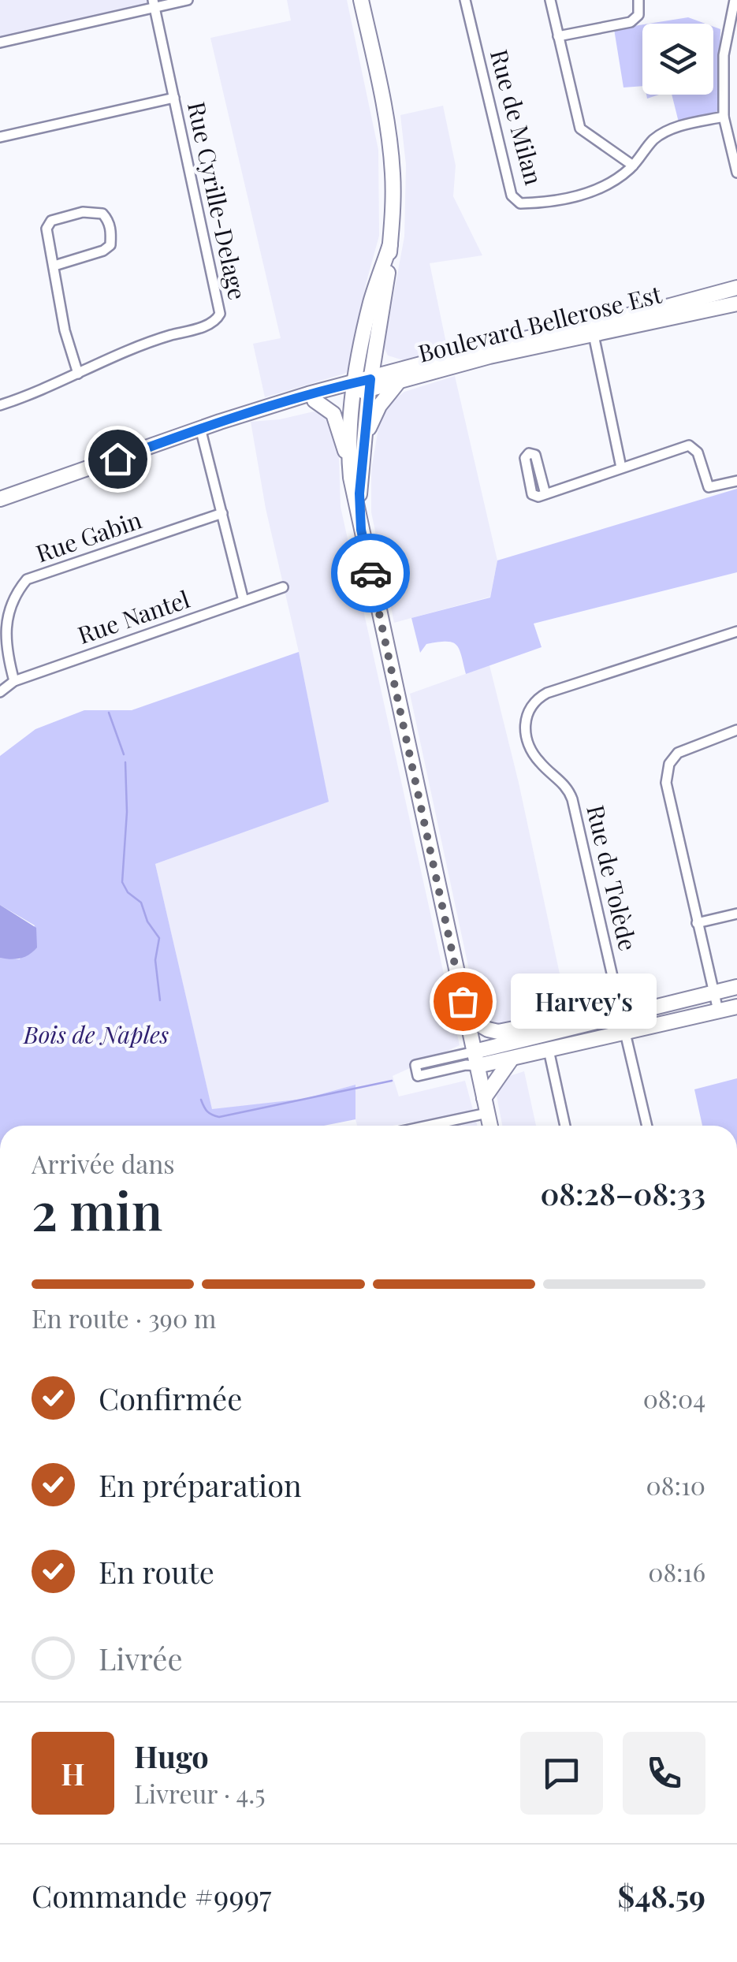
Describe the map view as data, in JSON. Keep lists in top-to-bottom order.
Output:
{
  "streets": {
    "main road": ["Boulevard Bellerose Est"],
    "street": [
      "Rue de Milan",
      "Rue Cyrille-Delage",
      "Rue Gabin",
      "Rue Nantel",
      "Rue de Tolède"
    ]
  },
  "crossings": [
    ["Rue Gabin", "Rue Nantel"]
  ],
  "parks": ["Bois de Naples"],
  "places": ["Harvey's"],
  "page": {
    "bubble": "Harvey's",
    "heading": ["2 min", "Arrivée dans", "08:28–08:33"],
    "panel": [
      "Hugo",
      "Livreur · 4.5",
      "Commande #9997",
      "$48.59"
    ],
    "bar": "En route · 390 m",
    "list": [
      ["Confirmée", "08:04"],
      ["En préparation", "08:10"],
      ["En route", "08:16"],
      "Livrée"
    ],
    "round": "H"
  }
}
